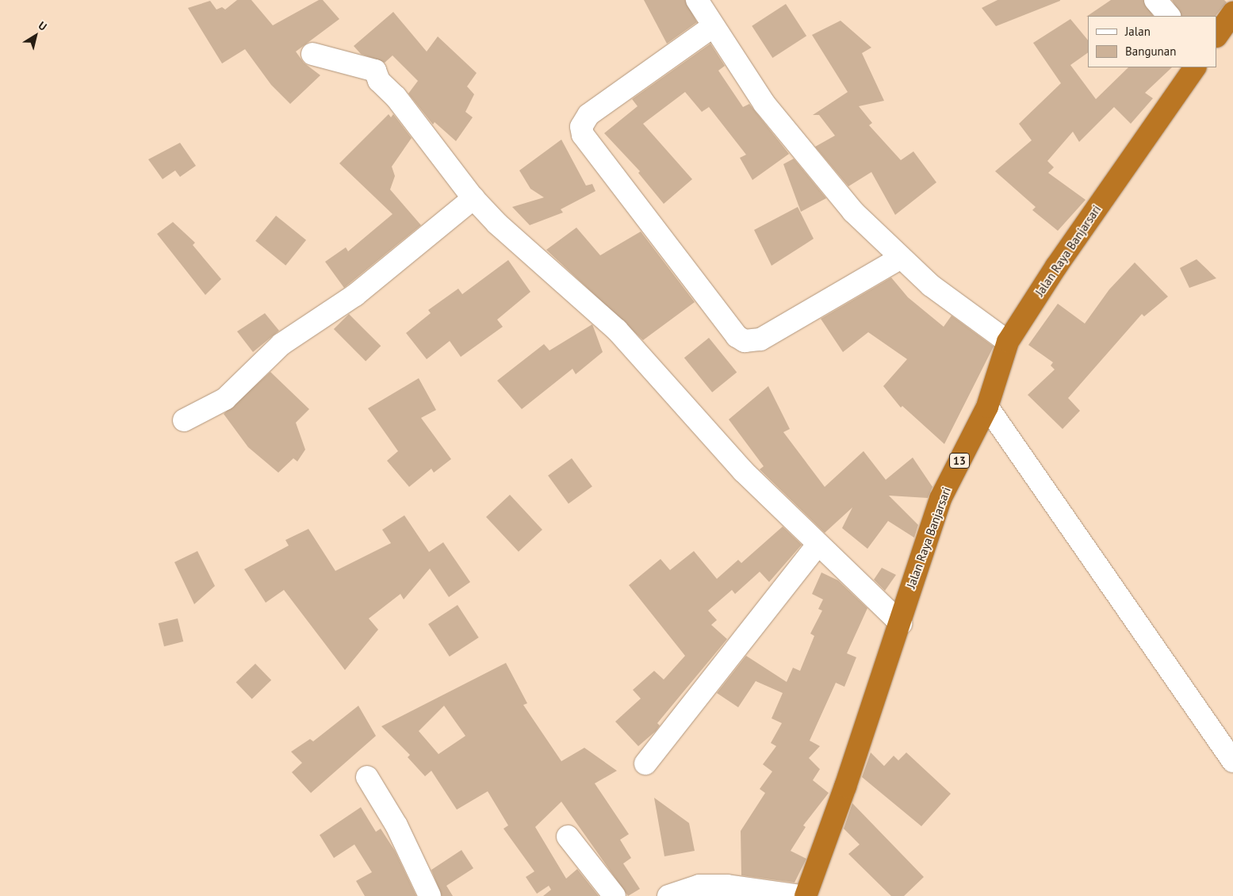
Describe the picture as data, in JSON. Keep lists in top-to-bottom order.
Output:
{
  "streets": {
    "highway": ["Jalan Raya Banjarsari", "13"]
  },
  "legend": ["Jalan", "Bangunan"],
  "north": "top right"
}
